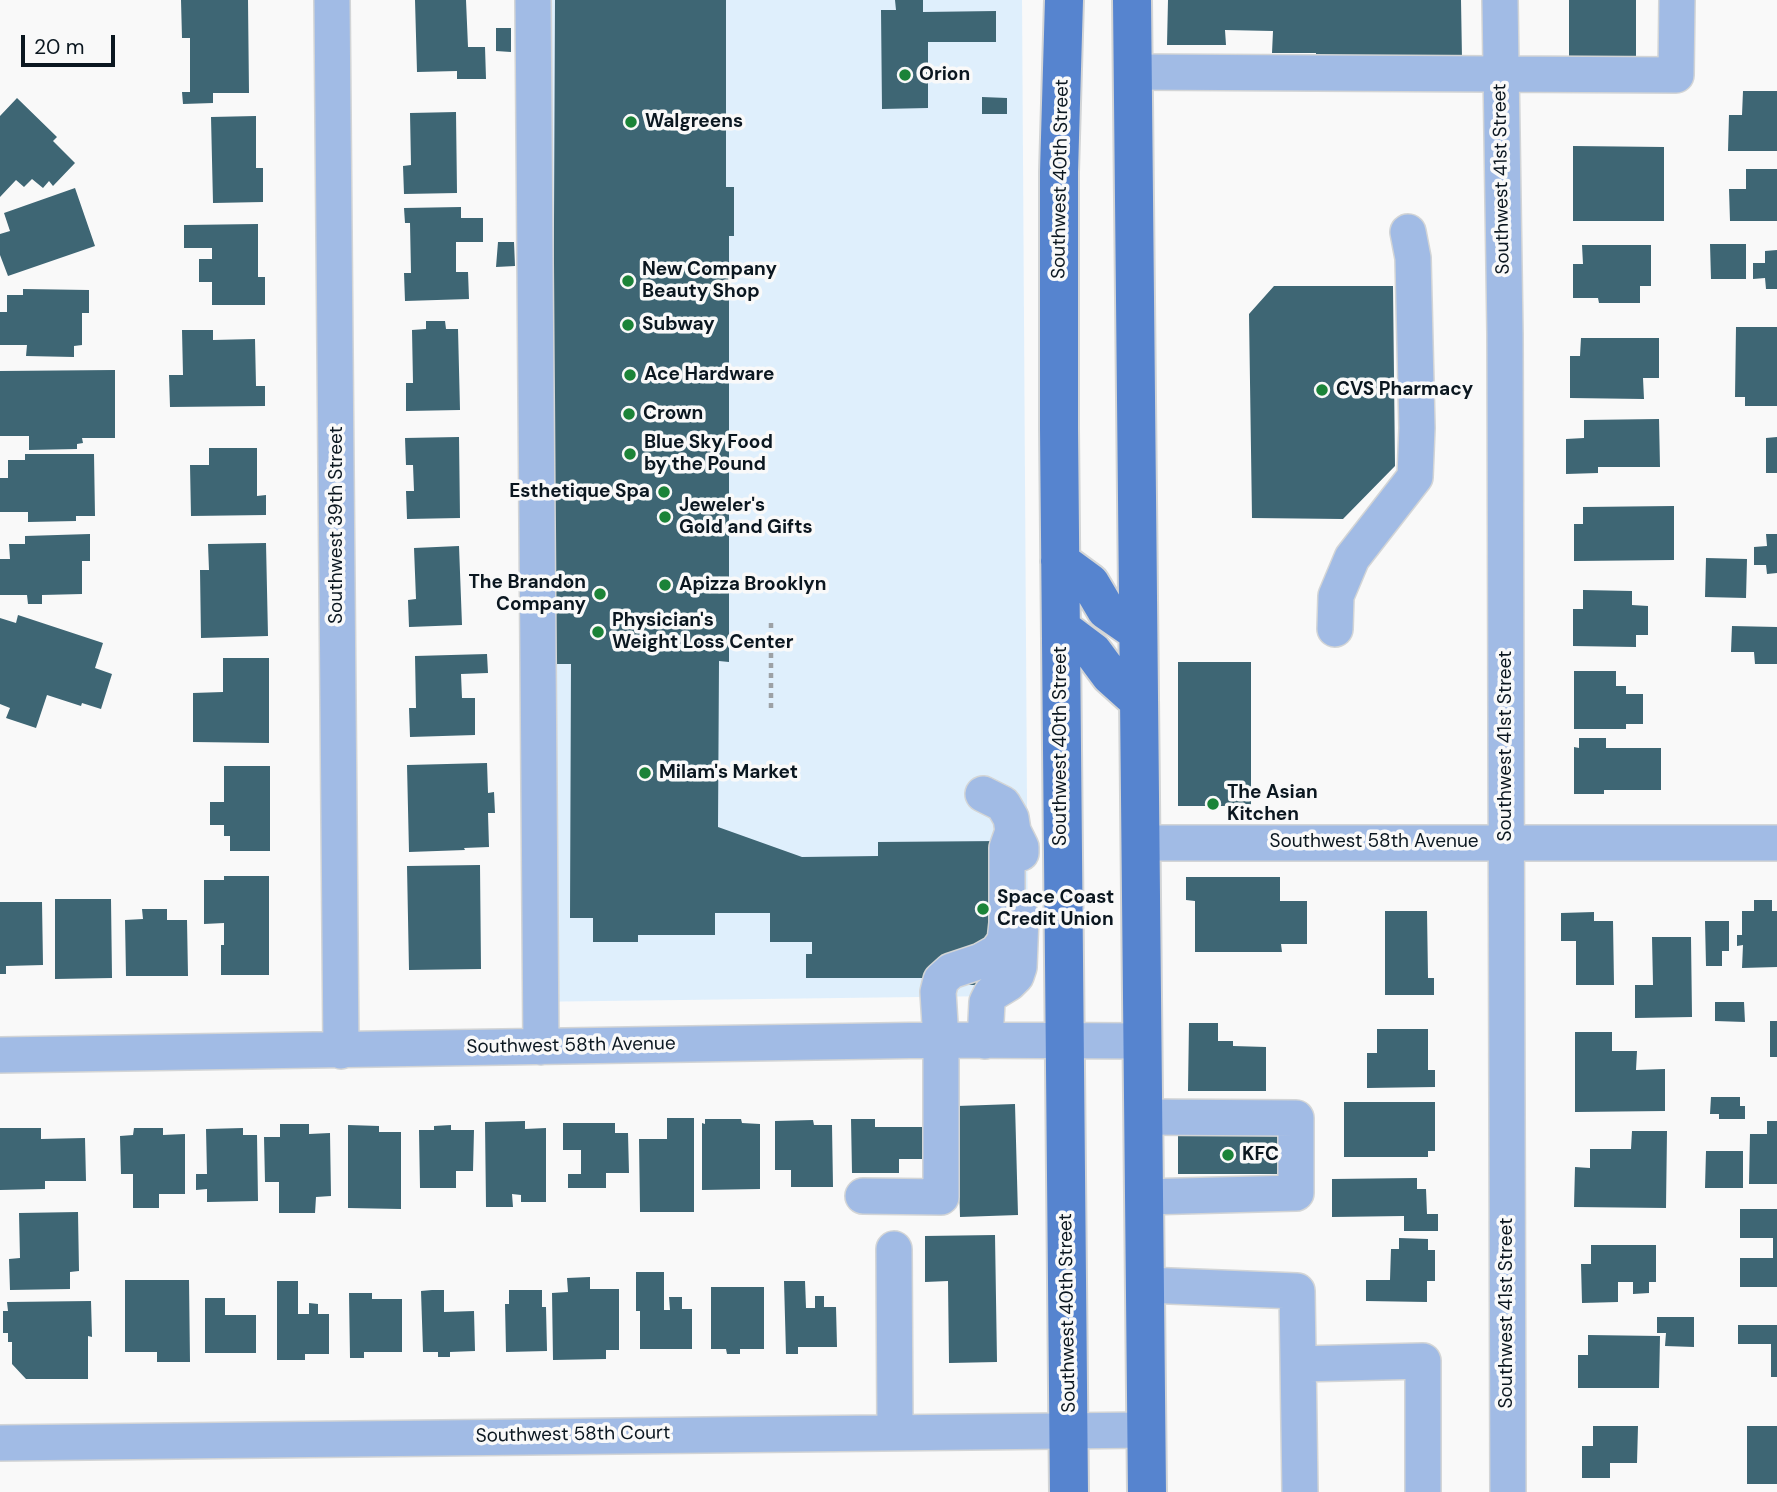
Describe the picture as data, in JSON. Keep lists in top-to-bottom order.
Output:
{
  "streets": {
    "main road": ["Southwest 40th Street"],
    "street": [
      "Southwest 41st Street",
      "Southwest 39th Street",
      "Southwest 58th Avenue",
      "Southwest 58th Court"
    ]
  },
  "crossings": [
    ["Southwest 40th Street", "Southwest 58th Avenue"],
    ["Southwest 40th Street", "Southwest 58th Court"],
    ["Southwest 41st Street", "Southwest 58th Avenue"],
    ["Southwest 39th Street", "Southwest 58th Avenue"]
  ],
  "places": [
    "Orion",
    "Walgreens",
    "New Company Beauty Shop",
    "Subway",
    "Ace Hardware",
    "CVS Pharmacy",
    "Crown",
    "Blue Sky Food by the Pound",
    "Esthetique Spa",
    "Jeweler's Gold and Gifts",
    "Apizza Brooklyn",
    "The Brandon Company",
    "Physician's Weight Loss Center",
    "Milam's Market",
    "The Asian Kitchen",
    "Space Coast Credit Union",
    "KFC"
  ],
  "scale_bar": "20 m"
}
